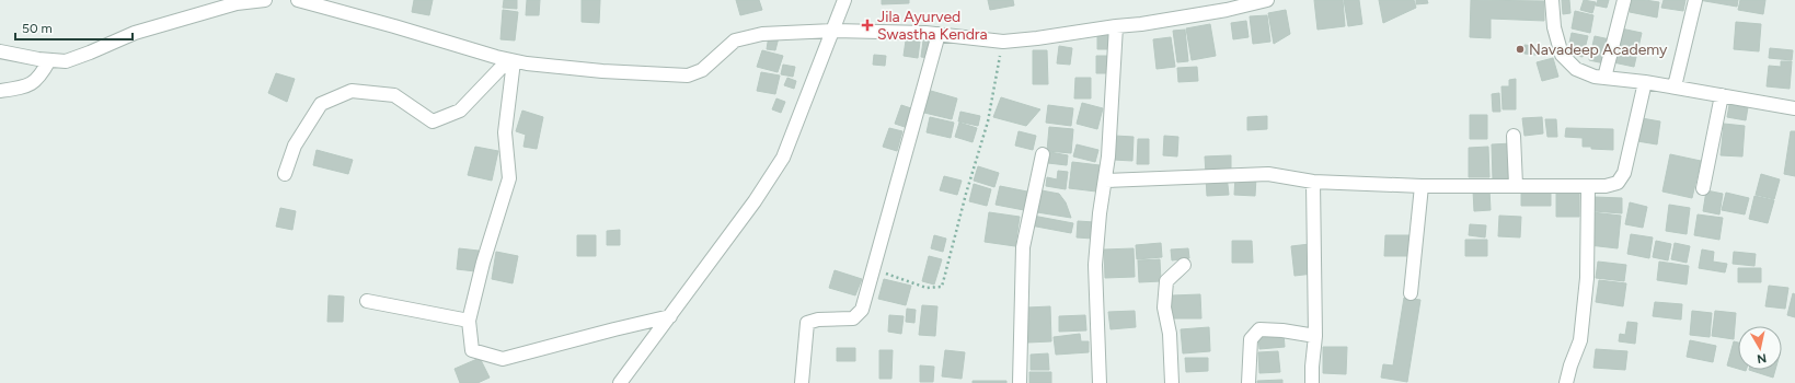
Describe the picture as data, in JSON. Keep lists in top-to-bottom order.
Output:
{
  "places": {
    "health": ["Jila Ayurved Swastha Kendra"],
    "other": ["Navadeep Academy"]
  },
  "scale_bar": "50 m",
  "north": "bottom"
}
